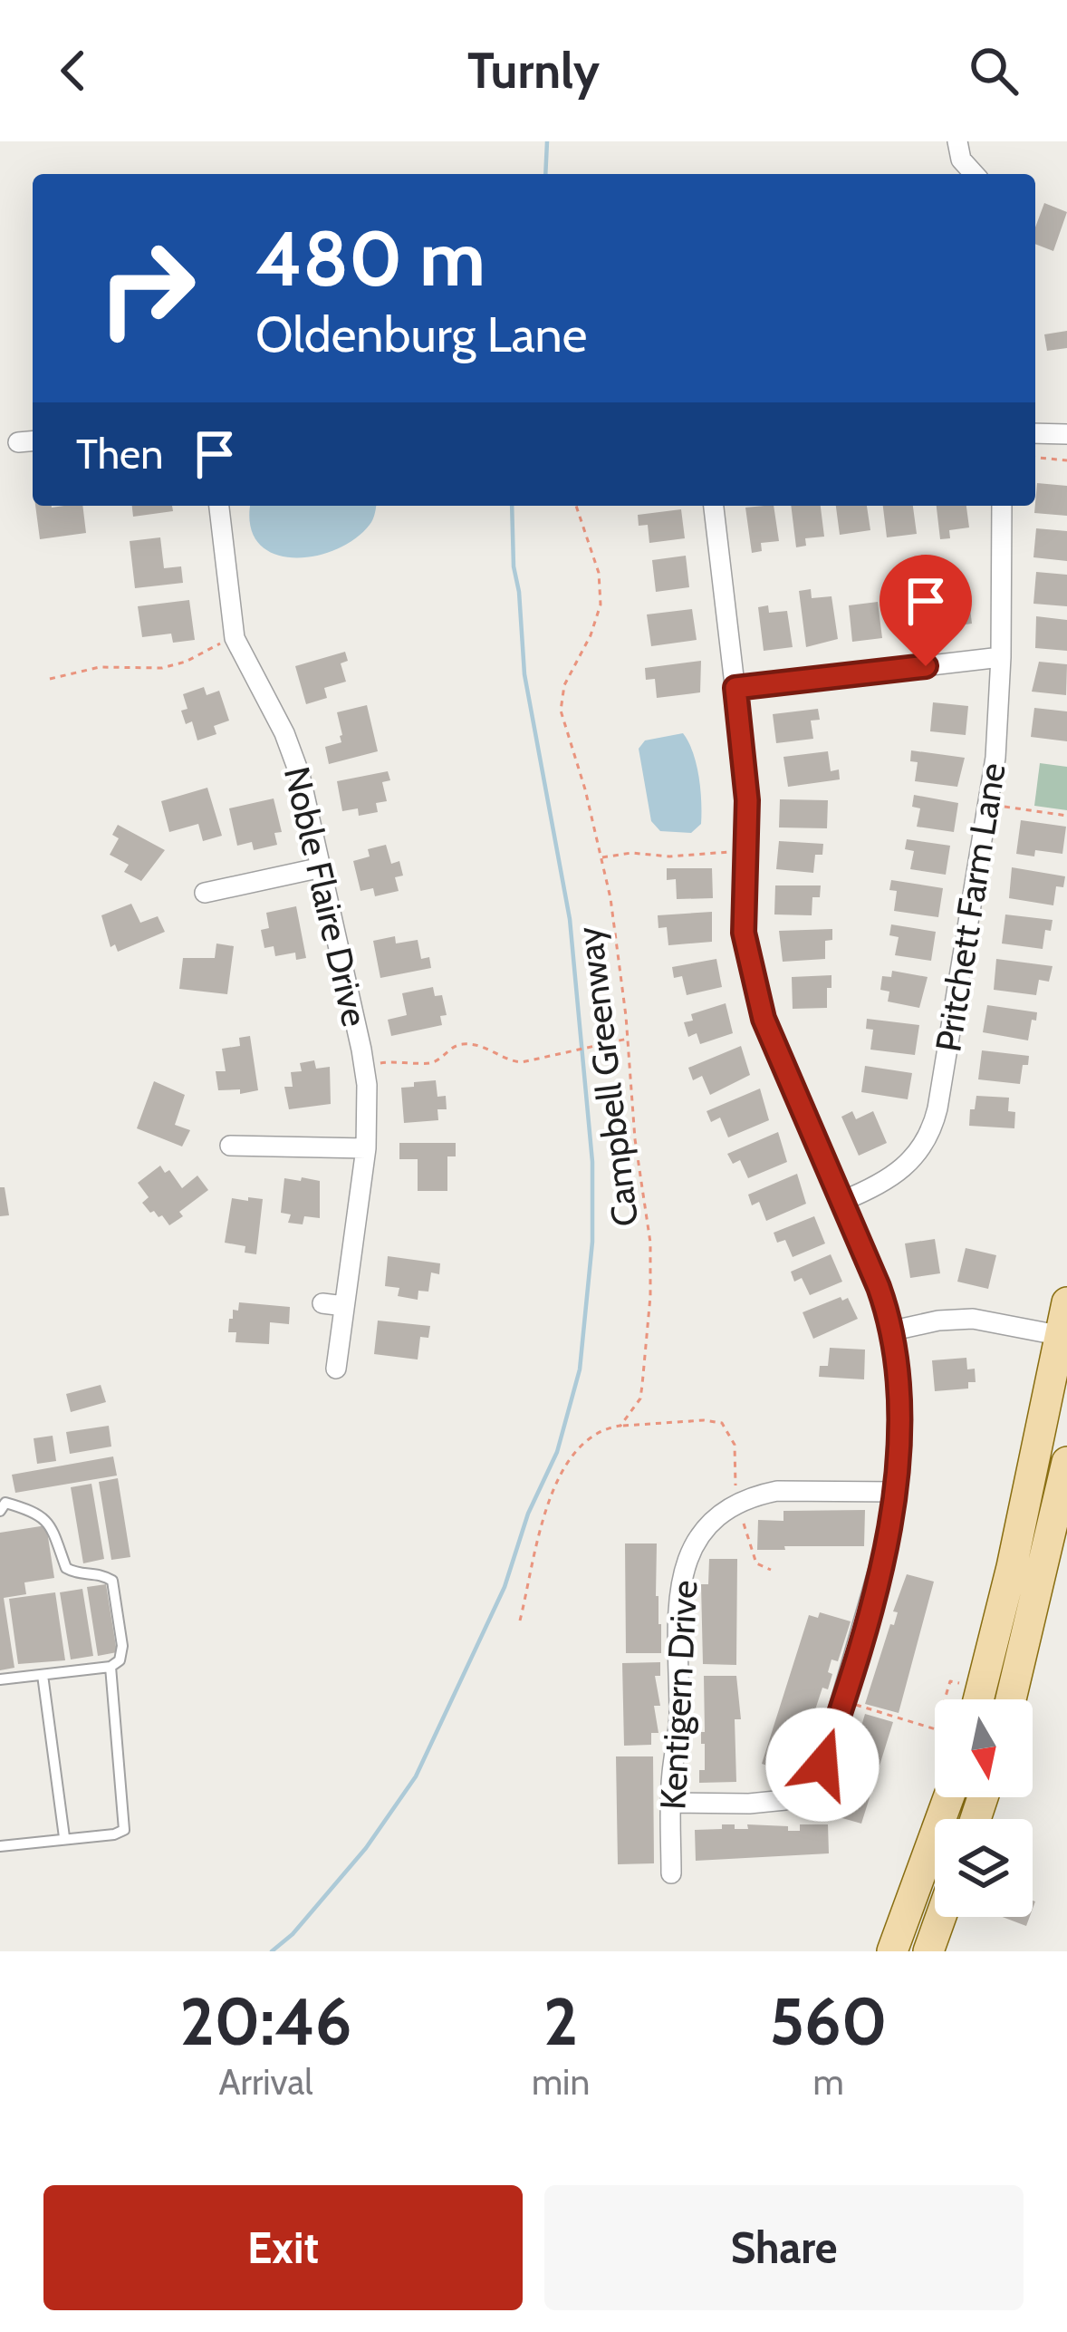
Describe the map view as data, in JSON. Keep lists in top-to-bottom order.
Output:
{
  "streets": {
    "street": ["Noble Flaire Drive", "Pritchett Farm Lane", "Kentigern Drive"],
    "path": ["Campbell Greenway"]
  },
  "north": "bottom",
  "page": {
    "header": "Turnly",
    "turn": ["480 m", "Oldenburg Lane"],
    "then": "Then",
    "eta": [
      "20:46",
      "Arrival",
      "2",
      "min",
      "560",
      "m"
    ],
    "buttons": ["Exit", "Share"]
  }
}
